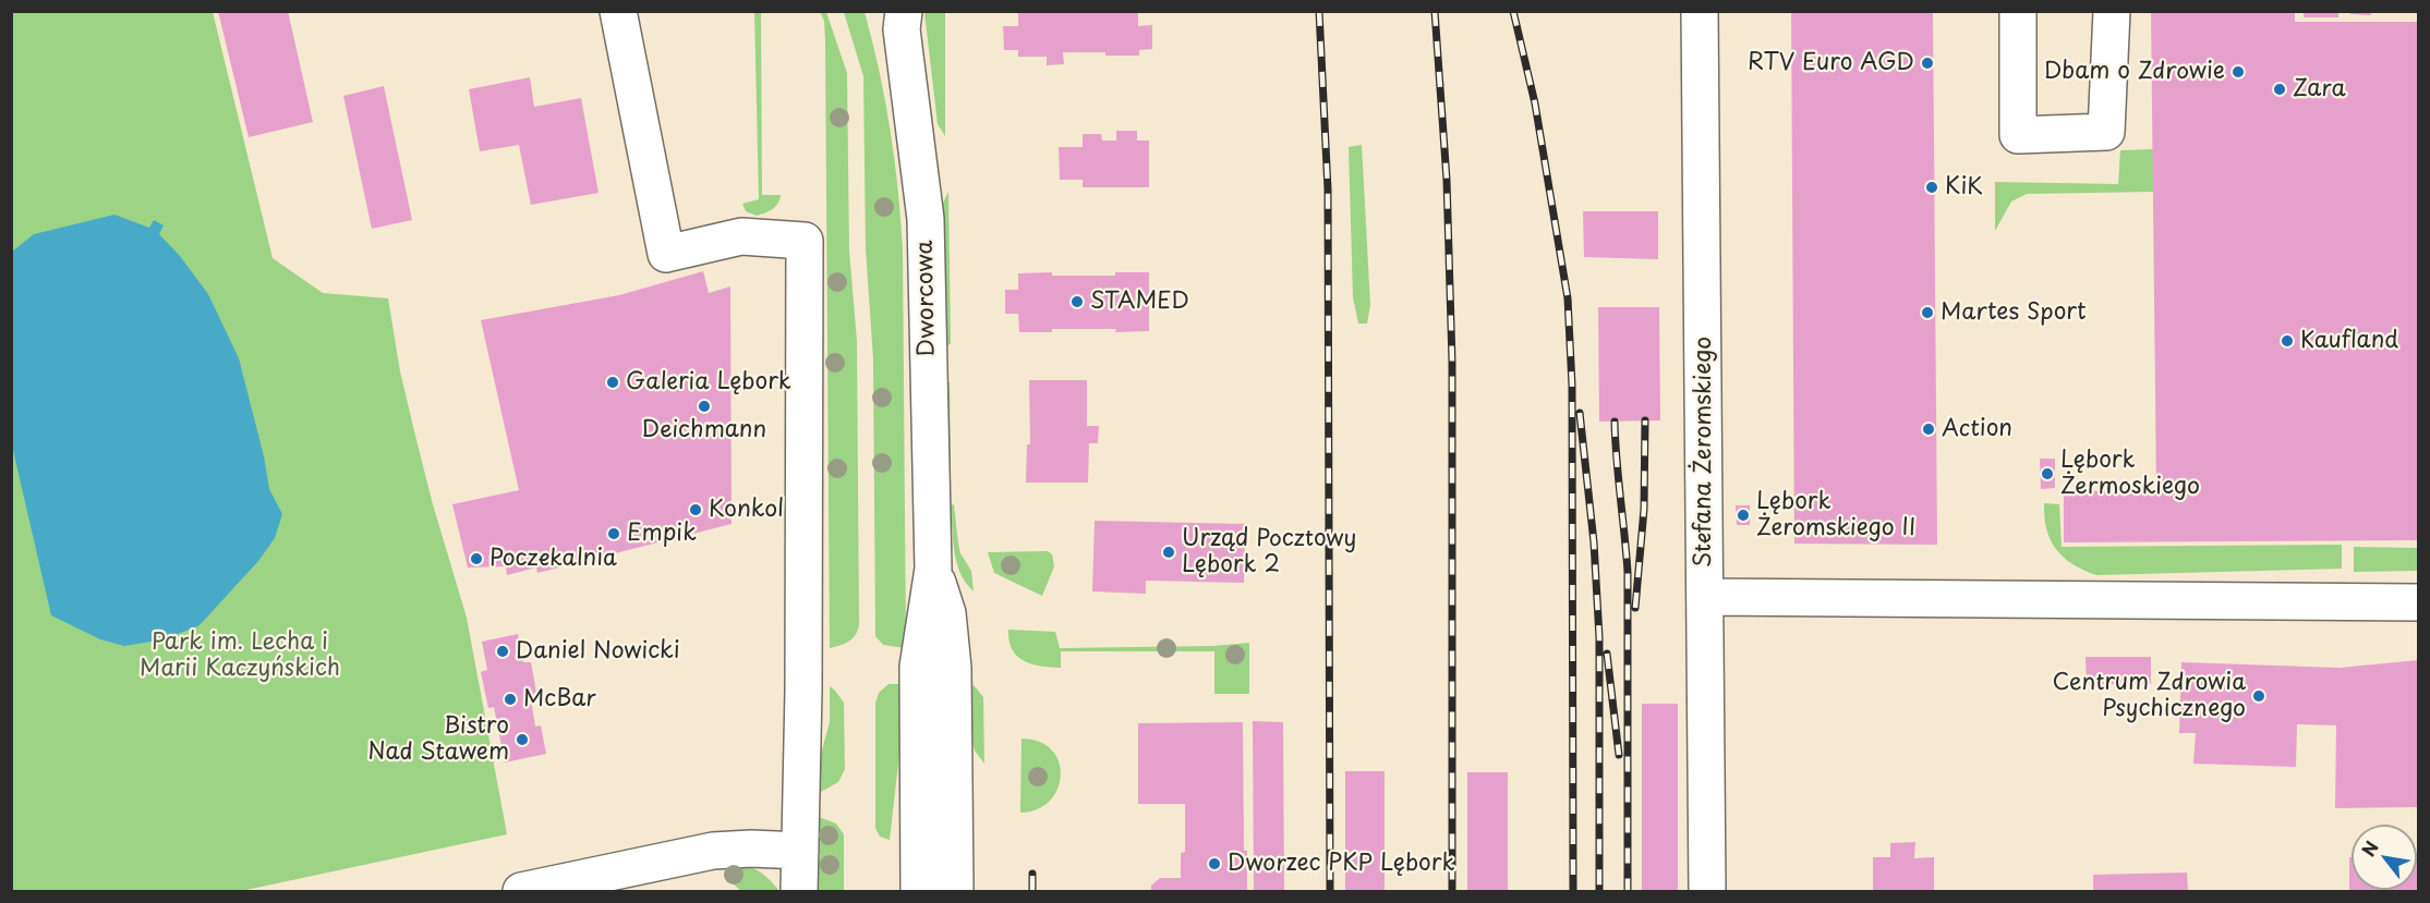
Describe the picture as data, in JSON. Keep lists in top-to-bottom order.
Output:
{
  "streets": {
    "street": ["Dworcowa", "Stefana Żeromskiego"]
  },
  "parks": ["Park im. Lecha i Marii Kaczyńskich"],
  "places": [
    "RTV Euro AGD",
    "Dbam o Zdrowie",
    "Zara",
    "KiK",
    "STAMED",
    "Martes Sport",
    "Kaufland",
    "Galeria Lębork",
    "Deichmann",
    "Action",
    "Lębork Żermoskiego",
    "Konkol",
    "Lębork Żeromskiego II",
    "Empik",
    "Urząd Pocztowy Lębork 2",
    "Poczekalnia",
    "Daniel Nowicki",
    "Centrum Zdrowia Psychicznego",
    "McBar",
    "Bistro Nad Stawem",
    "Dworzec PKP Lębork"
  ],
  "north": "top left"
}
